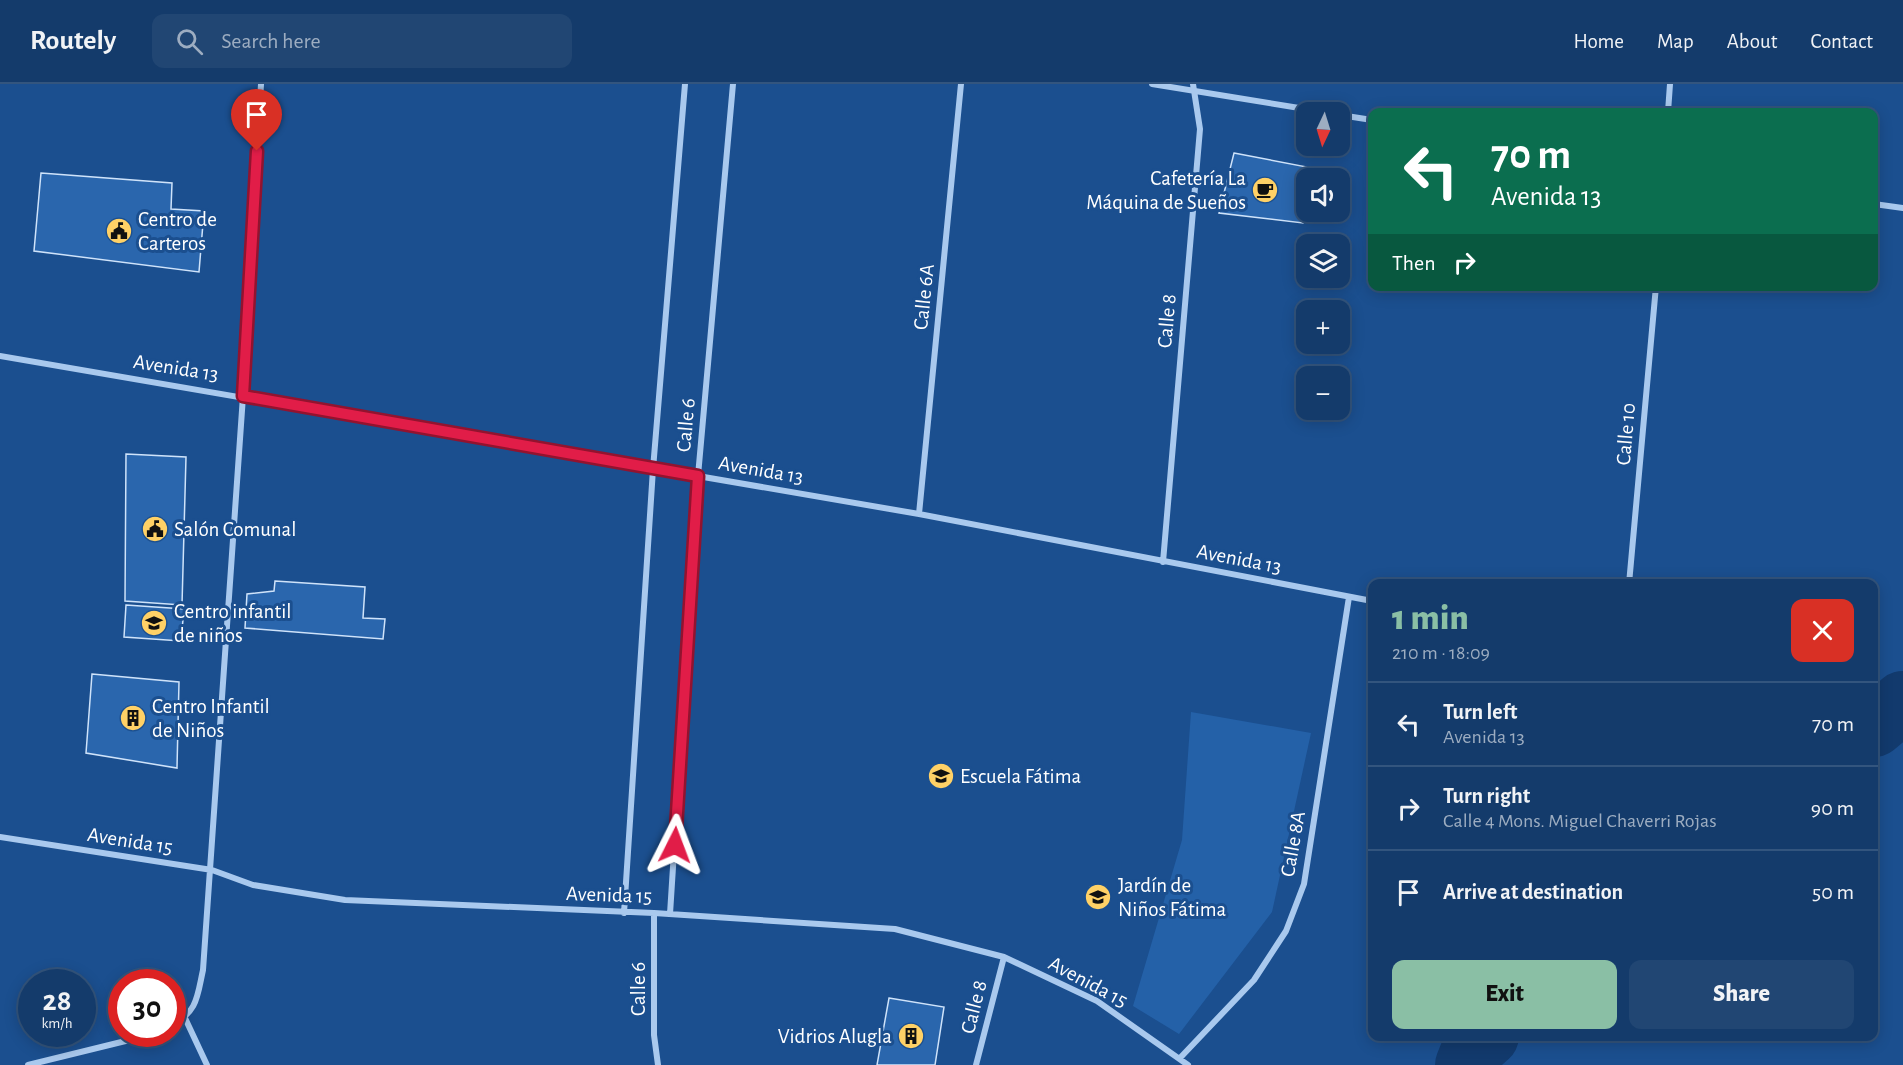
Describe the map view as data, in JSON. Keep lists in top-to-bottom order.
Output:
{
  "streets": {
    "street": [
      "Calle 6A",
      "Calle 8",
      "Avenida 13",
      "Calle 6",
      "Calle 10",
      "Avenida 15",
      "Calle 8A"
    ]
  },
  "crossings": [
    ["Calle 6A", "Avenida 13"],
    ["Calle 8", "Avenida 13"],
    ["Calle 8", "Avenida 15"],
    ["Avenida 13", "Calle 6"],
    ["Avenida 13", "Calle 8A"],
    ["Calle 6", "Avenida 15"],
    ["Avenida 15", "Calle 8A"]
  ],
  "places": {
    "cafe": ["Cafetería La Máquina de Sueños"],
    "public building": ["Centro de Carteros", "Salón Comunal"],
    "school or university": ["Centro infantil de niños", "Escuela Fátima", "Jardín de Niños Fátima"],
    "building": ["Centro Infantil de Niños", "Vidrios Alugla"]
  },
  "north": "bottom",
  "page": {
    "header": "Routely",
    "search": "Search here",
    "nav": [
      "Home",
      "Map",
      "About",
      "Contact"
    ],
    "map_buttons": ["+", "−"],
    "turn": ["70 m", "Avenida 13"],
    "then": "Then",
    "heading": ["1 min", "210 m · 18:09"],
    "list": [
      {
        "name": "Turn left",
        "note": "Avenida 13",
        "value": "70 m"
      },
      {
        "name": "Turn right",
        "note": "Calle 4 Mons. Miguel Chaverri Rojas",
        "value": "90 m"
      },
      {
        "name": "Arrive at destination",
        "value": "50 m"
      }
    ],
    "buttons": ["Exit", "Share"],
    "speed": "28 km/h",
    "limit": "30"
  }
}
